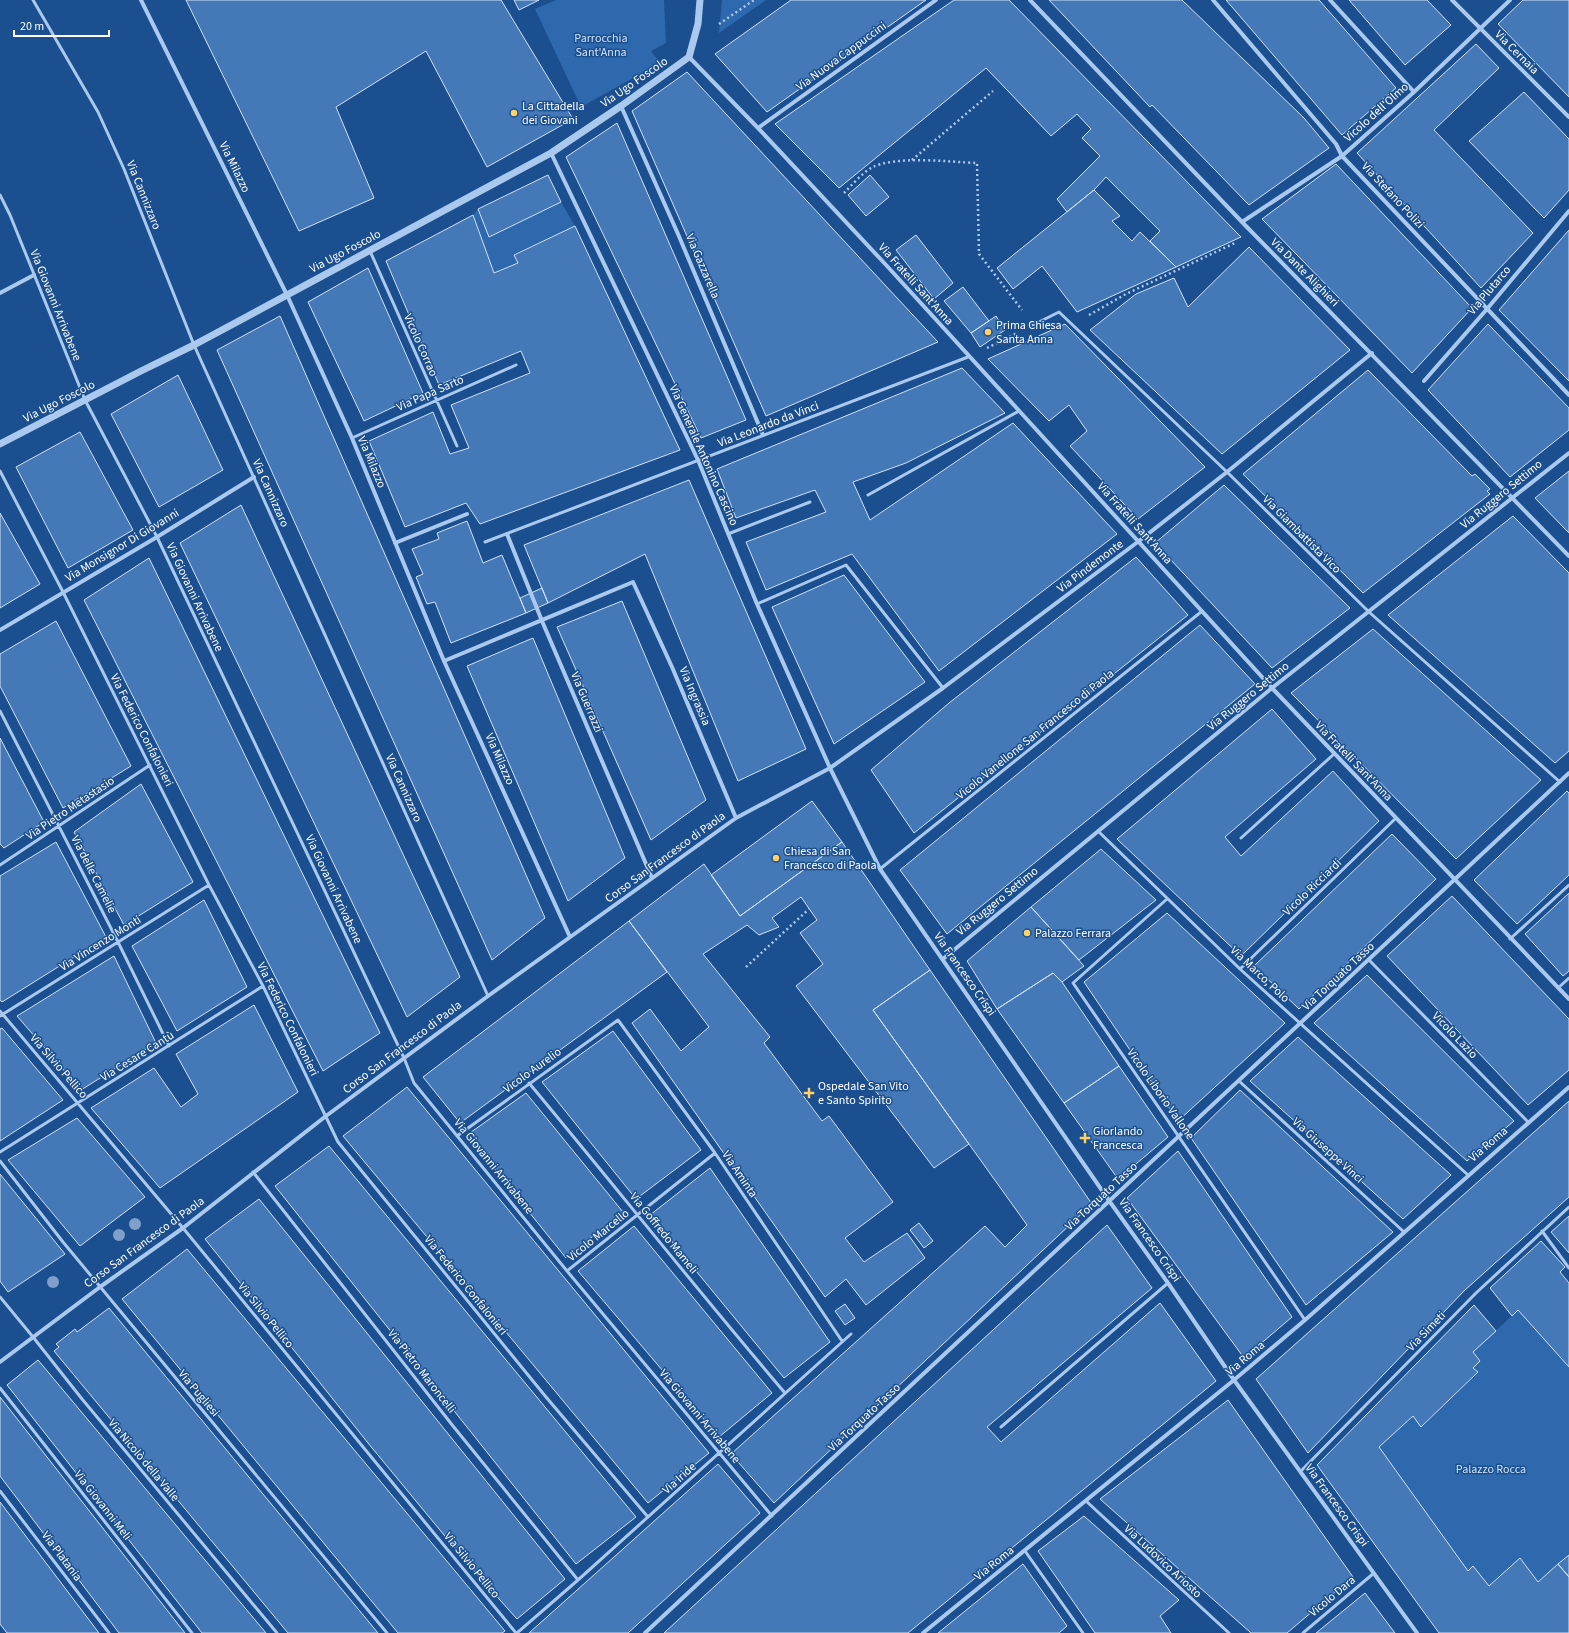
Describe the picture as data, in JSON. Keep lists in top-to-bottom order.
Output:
{
  "streets": {
    "street": [
      "Via Cernaia",
      "Via Nuova Cappuccini",
      "Via Ugo Foscolo",
      "Vicolo dell'Olmo",
      "Via Milazzo",
      "Via Stefano Polizi",
      "Via Gazzarella",
      "Via Dante Alighieri",
      "Via Fratelli Sant'Anna",
      "Via Plutarco",
      "Via Generale Antonino Cascino",
      "Via Ruggero Settimo",
      "Via Monsignor Di Giovanni",
      "Via Pindemonte",
      "Via Ingrassia",
      "Via Guerrazzi",
      "Corso San Francesco di Paola",
      "Via Francesco Crispi",
      "Via Torquato Tasso",
      "Via Roma"
    ],
    "lane": [
      "Via Cannizzaro",
      "Via Giovanni Arrivabene",
      "Vicolo Corrao",
      "Via Papa Sarto",
      "Via Leonardo da Vinci",
      "Via Giambattista Vico",
      "Via Federico Confalonieri",
      "Vicolo Vanellone San Francesco di Paola",
      "Via Pietro Metastasio",
      "Via delle Camelie",
      "Vicolo Ricciardi",
      "Via Vincenzo Monti",
      "Via Marco, Polo",
      "Vicolo Lazio",
      "Via Cesare Cantù",
      "Via Silvio Pellico",
      "Vicolo Aurelio",
      "Vicolo Liborio Vallone",
      "Via Giuseppe Vinci",
      "Via Aminta",
      "Via Goffredo Mameli",
      "Vicolo Marcello",
      "Via Simeti",
      "Via Pietro Maroncelli",
      "Via Pugliesi",
      "Via Nicolò della Valle",
      "Via Iride",
      "Via Giovanni Meli",
      "Via Platania",
      "Via Ludovico Ariosto",
      "Vicolo Dara"
    ]
  },
  "crossings": [
    ["Via Cernaia", "Vicolo dell'Olmo"],
    ["Via Nuova Cappuccini", "Via Fratelli Sant'Anna"],
    ["Via Ugo Foscolo", "Via Milazzo"],
    ["Via Ugo Foscolo", "Via Cannizzaro"],
    ["Via Ugo Foscolo", "Via Gazzarella"],
    ["Via Ugo Foscolo", "Via Fratelli Sant'Anna"],
    ["Via Ugo Foscolo", "Via Giovanni Arrivabene"],
    ["Via Ugo Foscolo", "Vicolo Corrao"],
    ["Via Ugo Foscolo", "Via Generale Antonino Cascino"],
    ["Vicolo dell'Olmo", "Via Stefano Polizi"],
    ["Vicolo dell'Olmo", "Via Dante Alighieri"],
    ["Via Milazzo", "Via Papa Sarto"],
    ["Via Milazzo", "Corso San Francesco di Paola"],
    ["Via Cannizzaro", "Via Monsignor Di Giovanni"],
    ["Via Cannizzaro", "Corso San Francesco di Paola"],
    ["Via Stefano Polizi", "Via Plutarco"],
    ["Via Gazzarella", "Via Leonardo da Vinci"],
    ["Via Dante Alighieri", "Via Ruggero Settimo"],
    ["Via Dante Alighieri", "Via Pindemonte"],
    ["Via Fratelli Sant'Anna", "Via Leonardo da Vinci"],
    ["Via Fratelli Sant'Anna", "Via Ruggero Settimo"],
    ["Via Fratelli Sant'Anna", "Via Pindemonte"],
    ["Via Fratelli Sant'Anna", "Vicolo Vanellone San Francesco di Paola"],
    ["Via Fratelli Sant'Anna", "Vicolo Ricciardi"],
    ["Via Fratelli Sant'Anna", "Via Torquato Tasso"],
    ["Via Giovanni Arrivabene", "Via Monsignor Di Giovanni"],
    ["Via Giovanni Arrivabene", "Corso San Francesco di Paola"],
    ["Via Giovanni Arrivabene", "Via Torquato Tasso"],
    ["Via Giovanni Arrivabene", "Vicolo Aurelio"],
    ["Via Giovanni Arrivabene", "Vicolo Marcello"],
    ["Via Giovanni Arrivabene", "Via Iride"],
    ["Vicolo Corrao", "Via Papa Sarto"],
    ["Via Leonardo da Vinci", "Via Generale Antonino Cascino"],
    ["Via Leonardo da Vinci", "Via Guerrazzi"],
    ["Via Generale Antonino Cascino", "Via Pindemonte"],
    ["Via Generale Antonino Cascino", "Corso San Francesco di Paola"],
    ["Via Generale Antonino Cascino", "Via Francesco Crispi"],
    ["Via Ruggero Settimo", "Via Giambattista Vico"],
    ["Via Ruggero Settimo", "Via Francesco Crispi"],
    ["Via Ruggero Settimo", "Via Marco, Polo"],
    ["Via Giambattista Vico", "Via Pindemonte"],
    ["Via Giambattista Vico", "Via Torquato Tasso"],
    ["Via Monsignor Di Giovanni", "Via Federico Confalonieri"],
    ["Via Pindemonte", "Corso San Francesco di Paola"],
    ["Via Pindemonte", "Via Francesco Crispi"],
    ["Via Ingrassia", "Via Guerrazzi"],
    ["Via Ingrassia", "Corso San Francesco di Paola"],
    ["Via Guerrazzi", "Corso San Francesco di Paola"],
    ["Via Federico Confalonieri", "Via Pietro Metastasio"],
    ["Via Federico Confalonieri", "Corso San Francesco di Paola"],
    ["Via Federico Confalonieri", "Via Vincenzo Monti"],
    ["Via Federico Confalonieri", "Via Cesare Cantù"],
    ["Via Federico Confalonieri", "Via Iride"],
    ["Vicolo Vanellone San Francesco di Paola", "Via Francesco Crispi"],
    ["Via Pietro Metastasio", "Via delle Camelie"],
    ["Corso San Francesco di Paola", "Via Francesco Crispi"],
    ["Corso San Francesco di Paola", "Via Silvio Pellico"],
    ["Corso San Francesco di Paola", "Via Pietro Maroncelli"],
    ["Corso San Francesco di Paola", "Via Pugliesi"],
    ["Corso San Francesco di Paola", "Via Nicolò della Valle"],
    ["Via delle Camelie", "Via Vincenzo Monti"],
    ["Via delle Camelie", "Via Cesare Cantù"],
    ["Vicolo Ricciardi", "Via Marco, Polo"],
    ["Via Vincenzo Monti", "Via Silvio Pellico"],
    ["Via Francesco Crispi", "Via Torquato Tasso"],
    ["Via Francesco Crispi", "Via Roma"],
    ["Via Francesco Crispi", "Via Simeti"],
    ["Via Francesco Crispi", "Vicolo Dara"],
    ["Via Marco, Polo", "Via Torquato Tasso"],
    ["Via Marco, Polo", "Vicolo Liborio Vallone"],
    ["Via Marco, Polo", "Via Roma"],
    ["Via Torquato Tasso", "Vicolo Lazio"],
    ["Via Torquato Tasso", "Vicolo Liborio Vallone"],
    ["Via Torquato Tasso", "Via Giuseppe Vinci"],
    ["Vicolo Lazio", "Via Roma"],
    ["Via Cesare Cantù", "Via Silvio Pellico"],
    ["Via Silvio Pellico", "Via Iride"],
    ["Vicolo Aurelio", "Via Aminta"],
    ["Vicolo Aurelio", "Via Goffredo Mameli"],
    ["Vicolo Liborio Vallone", "Via Roma"],
    ["Via Roma", "Via Giuseppe Vinci"],
    ["Via Roma", "Via Ludovico Ariosto"],
    ["Via Aminta", "Vicolo Marcello"],
    ["Via Aminta", "Via Iride"],
    ["Via Goffredo Mameli", "Vicolo Marcello"],
    ["Via Goffredo Mameli", "Via Iride"],
    ["Via Pietro Maroncelli", "Via Iride"]
  ],
  "parks": ["Parrocchia Sant'Anna", "Palazzo Rocca"],
  "places": {
    "other": [
      "La Cittadella dei Giovani",
      "Prima Chiesa Santa Anna",
      "Chiesa di San Francesco di Paola",
      "Palazzo Ferrara"
    ],
    "health": ["Ospedale San Vito e Santo Spirito", "Giorlando Francesca"]
  },
  "scale_bar": "20 m"
}
